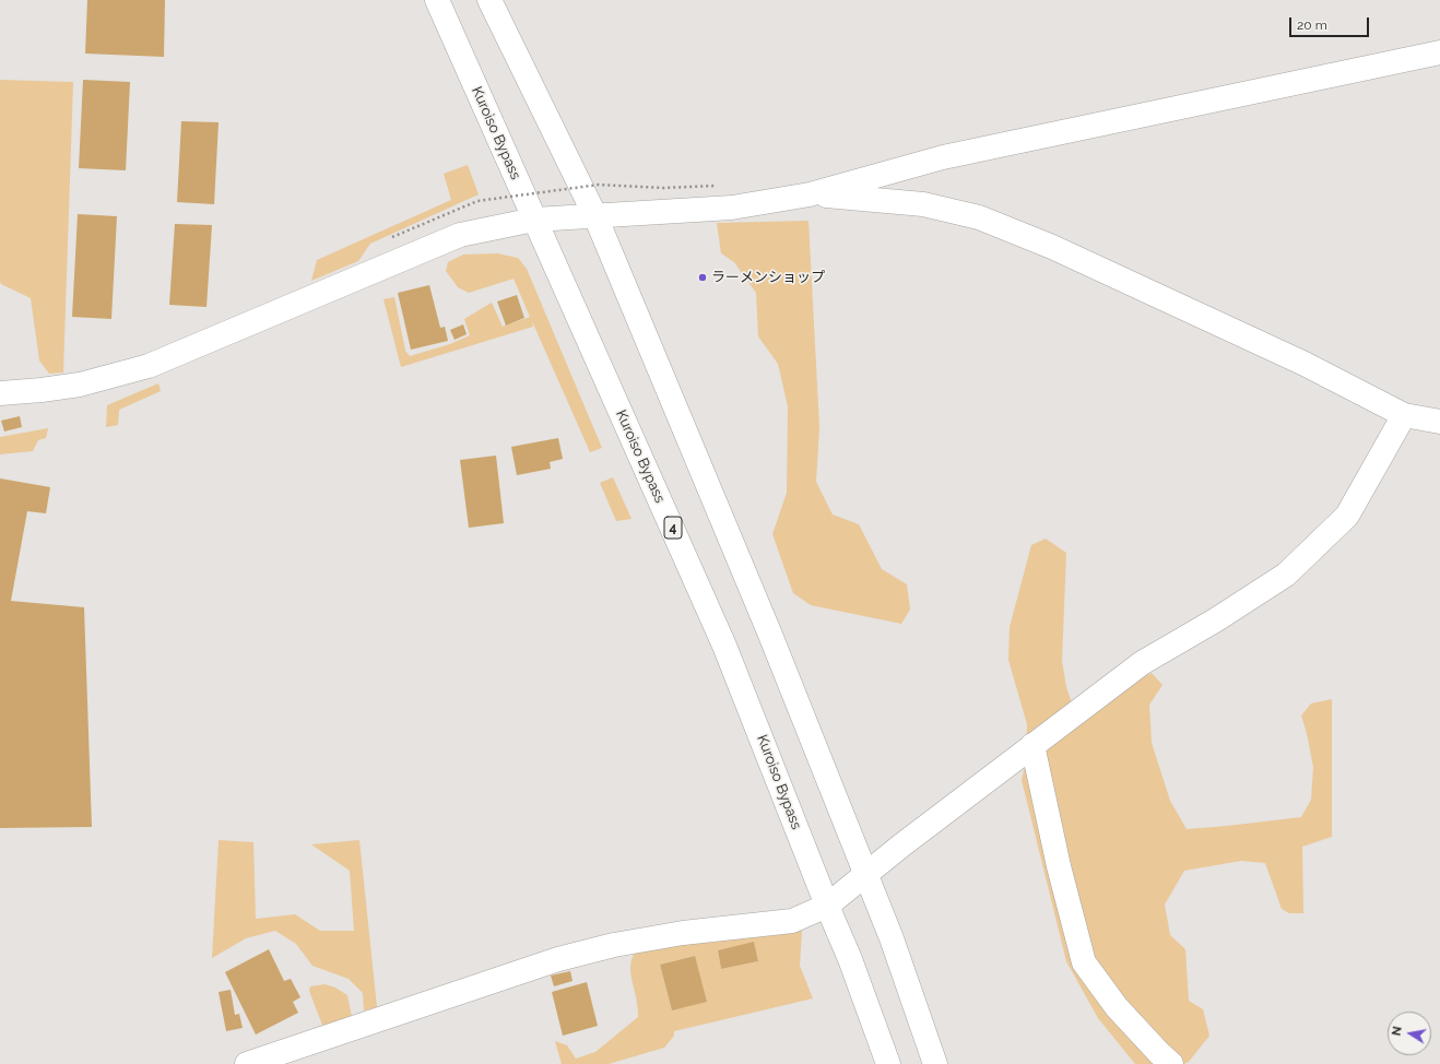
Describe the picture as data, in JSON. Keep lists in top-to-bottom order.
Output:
{
  "streets": {
    "main road": ["Kuroiso Bypass", "4"]
  },
  "places": ["ラーメンショップ"],
  "scale_bar": "20 m",
  "north": "left"
}
